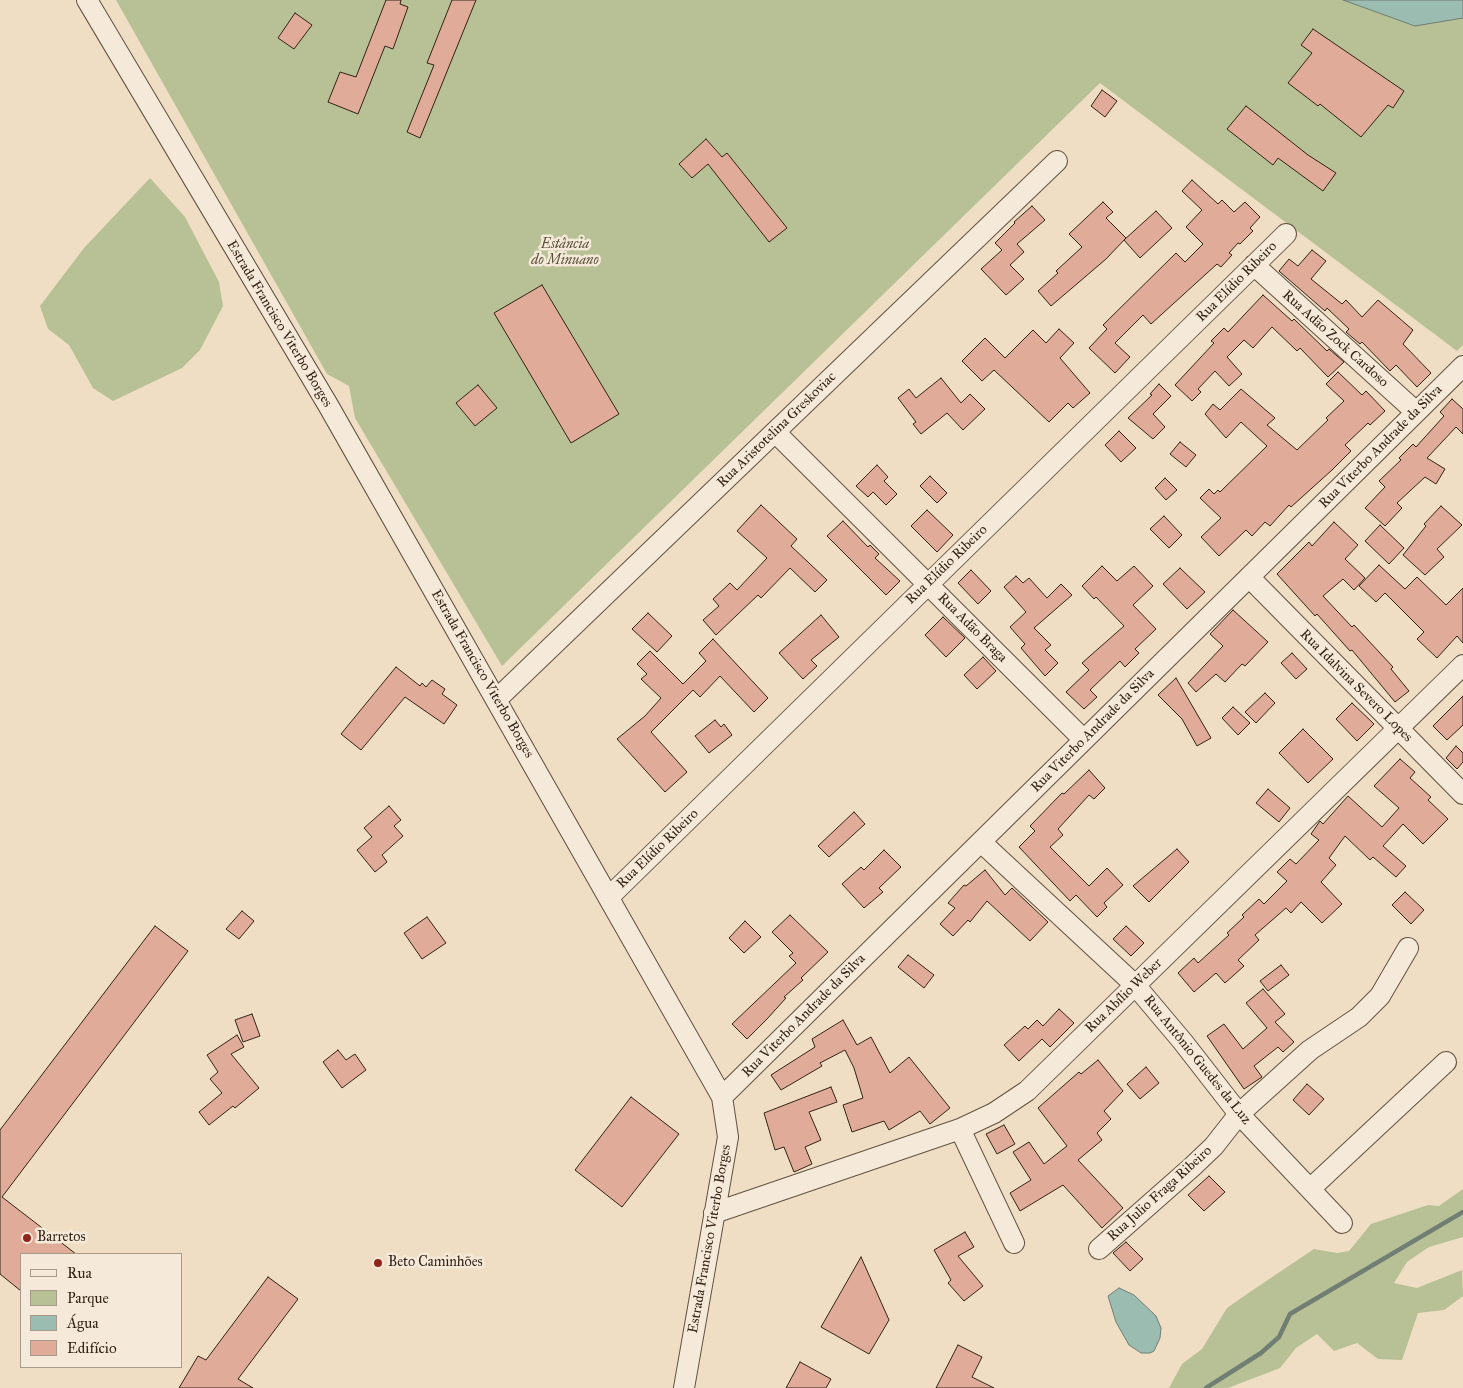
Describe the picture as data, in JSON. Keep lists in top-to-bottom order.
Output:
{
  "streets": {
    "street": [
      "Rua Elídio Ribeiro",
      "Estrada Francisco Viterbo Borges",
      "Rua Adão Zock Cardoso",
      "Rua Aristotelina Greskoviac",
      "Rua Viterbo Andrade da Silva",
      "Rua Adão Braga",
      "Rua Idalvina Severo Lopes",
      "Rua Abílio Weber",
      "Rua Antônio Guedes da Luz",
      "Rua Julio Fraga Ribeiro"
    ]
  },
  "crossings": [
    ["Rua Elídio Ribeiro", "Estrada Francisco Viterbo Borges"],
    ["Rua Elídio Ribeiro", "Rua Adão Zock Cardoso"],
    ["Rua Elídio Ribeiro", "Rua Adão Braga"],
    ["Estrada Francisco Viterbo Borges", "Rua Aristotelina Greskoviac"],
    ["Estrada Francisco Viterbo Borges", "Rua Viterbo Andrade da Silva"],
    ["Estrada Francisco Viterbo Borges", "Rua Abílio Weber"],
    ["Rua Adão Zock Cardoso", "Rua Viterbo Andrade da Silva"],
    ["Rua Aristotelina Greskoviac", "Rua Adão Braga"],
    ["Rua Viterbo Andrade da Silva", "Rua Adão Braga"],
    ["Rua Viterbo Andrade da Silva", "Rua Idalvina Severo Lopes"],
    ["Rua Viterbo Andrade da Silva", "Rua Antônio Guedes da Luz"],
    ["Rua Idalvina Severo Lopes", "Rua Abílio Weber"],
    ["Rua Abílio Weber", "Rua Antônio Guedes da Luz"],
    ["Rua Antônio Guedes da Luz", "Rua Julio Fraga Ribeiro"]
  ],
  "parks": ["Estância do Minuano"],
  "places": ["Barretos", "Beto Caminhões"],
  "legend": [
    "Rua",
    "Parque",
    "Água",
    "Edifício"
  ]
}
